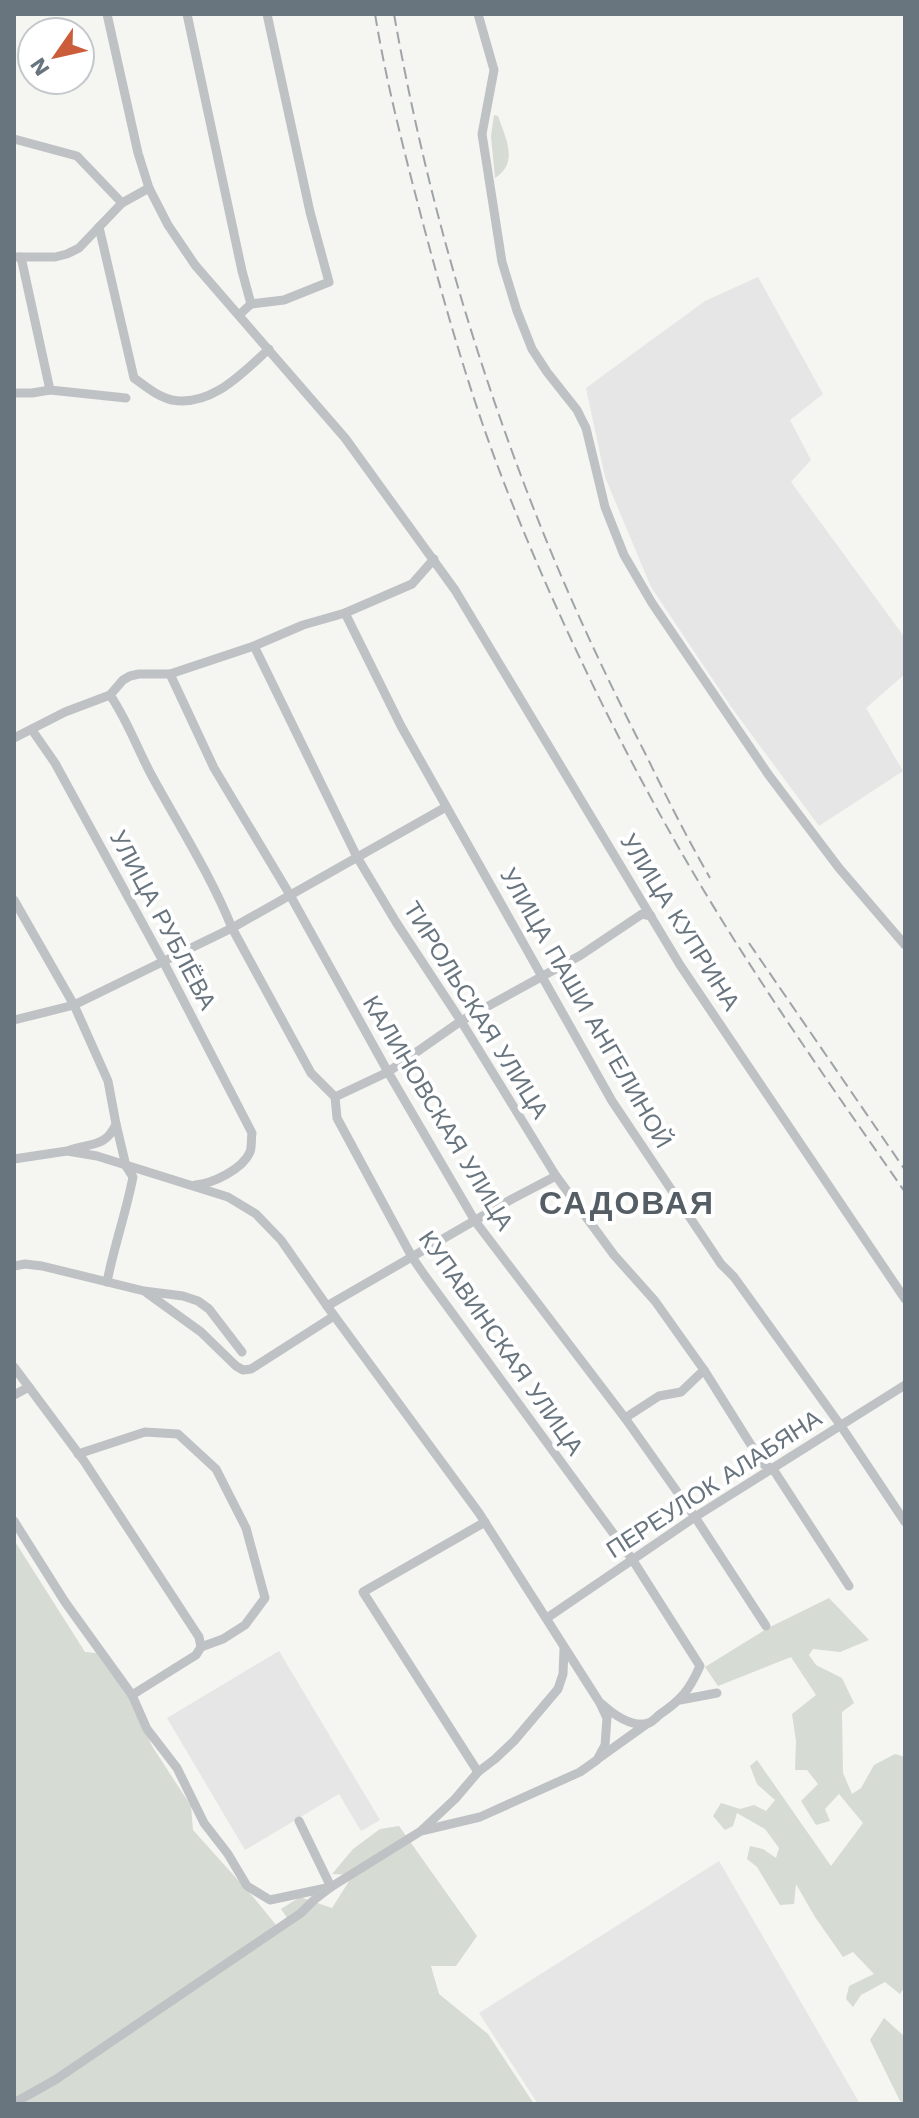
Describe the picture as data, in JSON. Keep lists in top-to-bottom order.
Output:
{
  "streets": {
    "street": [
      "УЛИЦА РУБЛЁВА",
      "УЛИЦА КУПРИНА",
      "УЛИЦА ПАШИ АНГЕЛИНОЙ",
      "ТИРОЛЬСКАЯ УЛИЦА",
      "КАЛИНОВСКАЯ УЛИЦА",
      "КУПАВИНСКАЯ УЛИЦА",
      "ПЕРЕУЛОК АЛАБЯНА"
    ]
  },
  "crossings": [
    ["УЛИЦА ПАШИ АНГЕЛИНОЙ", "ПЕРЕУЛОК АЛАБЯНА"],
    ["ТИРОЛЬСКАЯ УЛИЦА", "ПЕРЕУЛОК АЛАБЯНА"],
    ["КАЛИНОВСКАЯ УЛИЦА", "ПЕРЕУЛОК АЛАБЯНА"],
    ["КУПАВИНСКАЯ УЛИЦА", "ПЕРЕУЛОК АЛАБЯНА"]
  ],
  "districts": ["САДОВАЯ"],
  "north": "bottom left"
}
